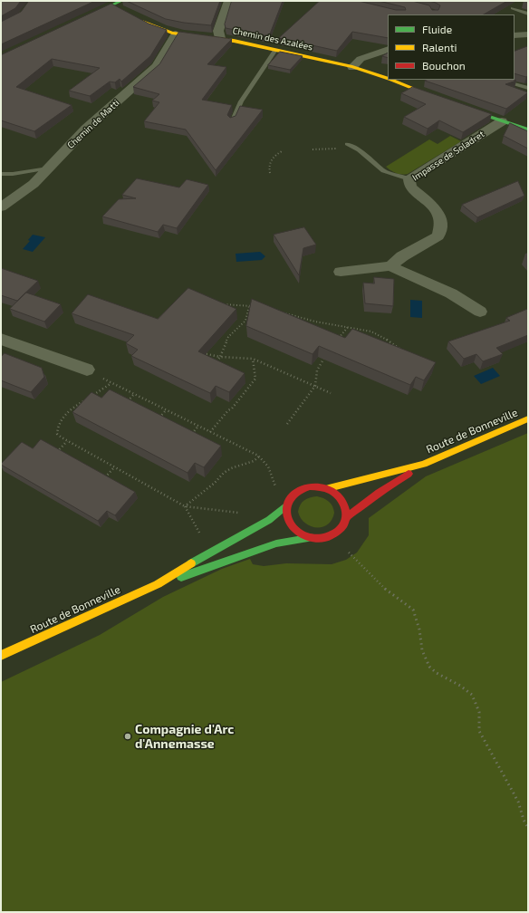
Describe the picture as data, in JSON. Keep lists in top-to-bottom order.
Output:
{
  "streets": {
    "main road": ["Chemin des Azalées", "Route de Bonneville"],
    "street": ["Chemin de Matti", "Impasse de Soladret"]
  },
  "crossings": [
    ["Chemin des Azalées", "Chemin de Matti"]
  ],
  "places": ["Compagnie d'Arc d'Annemasse"],
  "legend": ["Fluide", "Ralenti", "Bouchon"]
}
